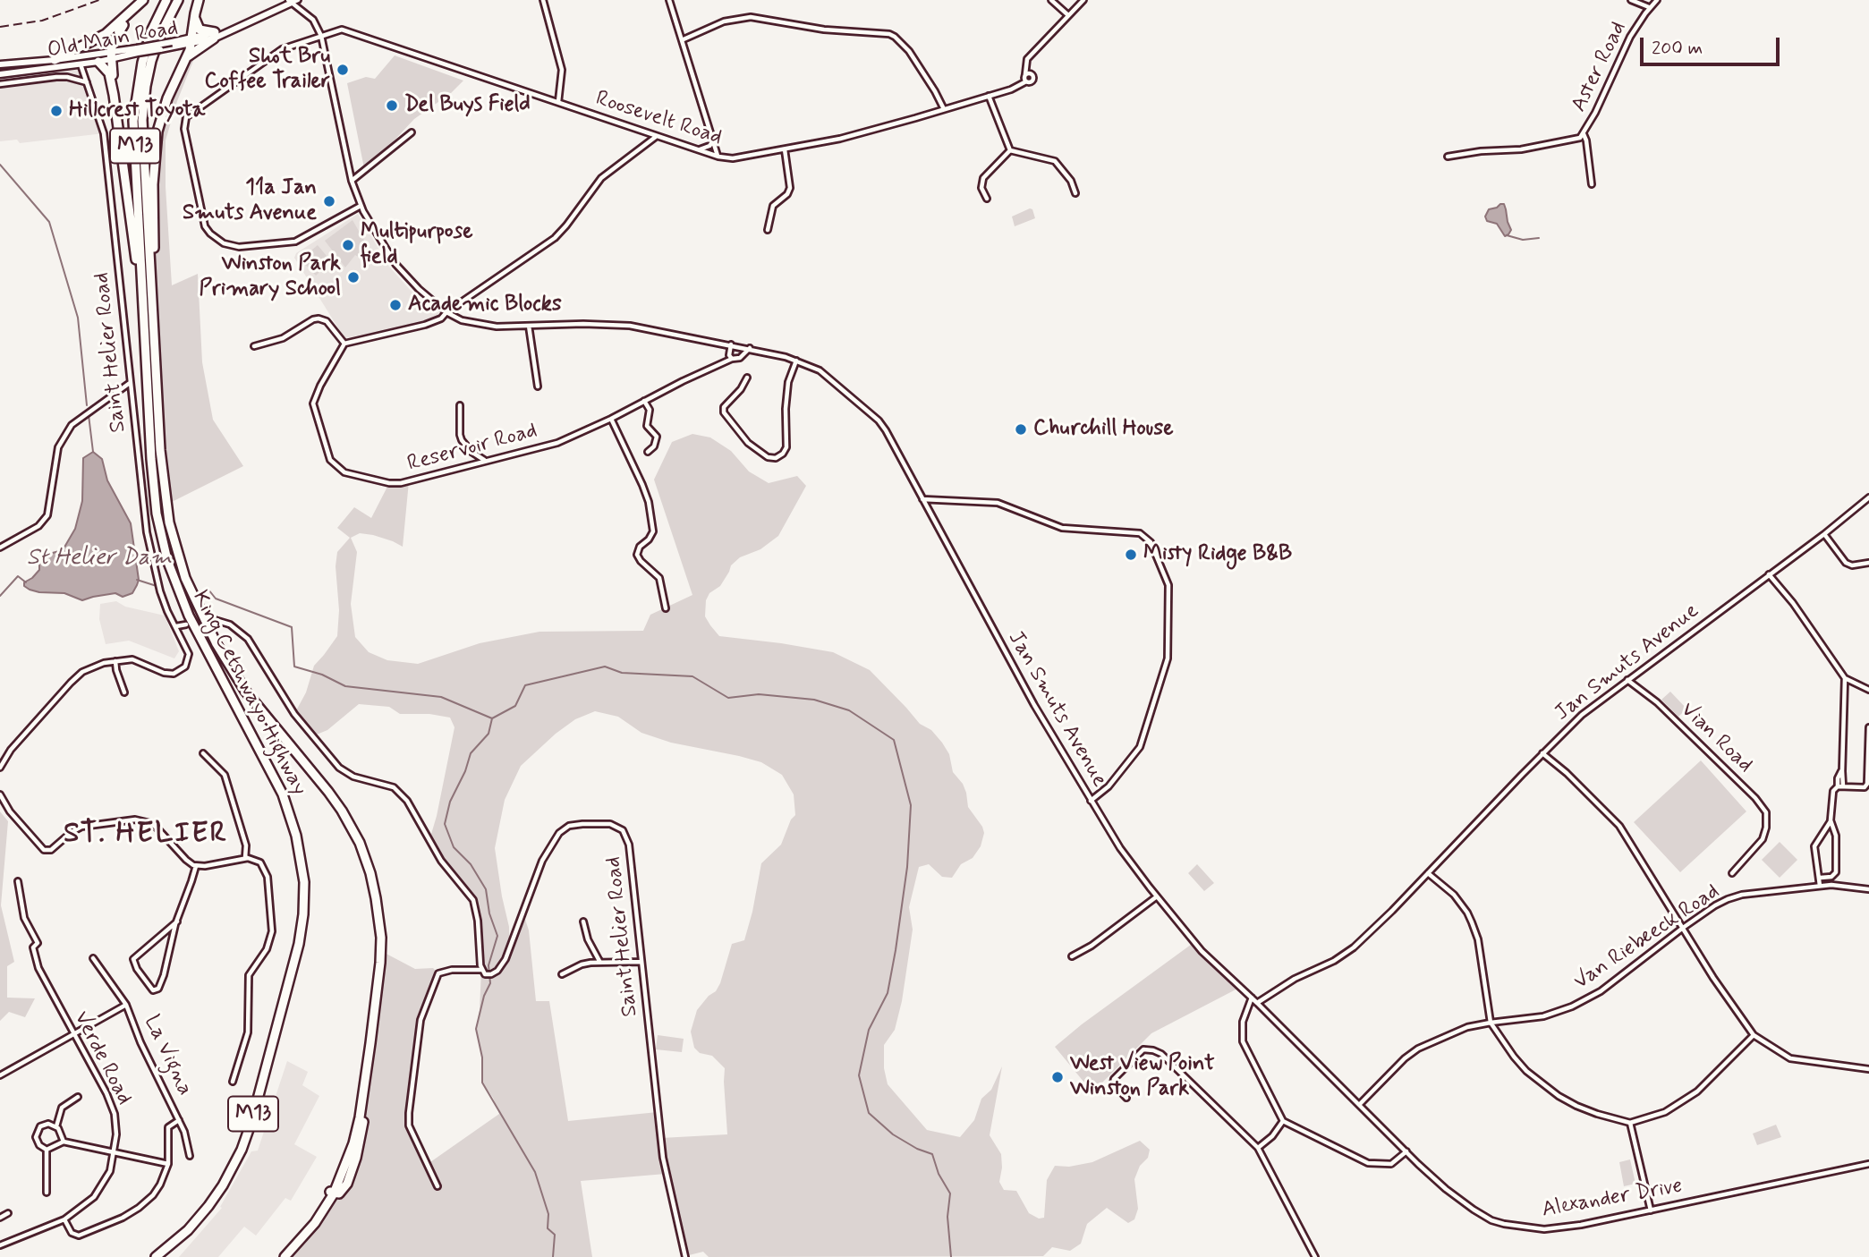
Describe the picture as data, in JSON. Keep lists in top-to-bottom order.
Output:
{
  "streets": {
    "highway": ["M13", "King Cetshwayo Highway"],
    "main road": ["Old Main Road"],
    "street": [
      "Aster Road",
      "Roosevelt Road",
      "Saint Helier Road",
      "Reservoir Road",
      "Jan Smuts Avenue",
      "Vian Road",
      "Van Riebeeck Road",
      "La Vigna",
      "Verde Road",
      "Alexander Drive"
    ]
  },
  "crossings": [
    ["Old Main Road", "Saint Helier Road"],
    ["Old Main Road", "Jan Smuts Avenue"],
    ["Roosevelt Road", "Jan Smuts Avenue"],
    ["Reservoir Road", "Jan Smuts Avenue"],
    ["Jan Smuts Avenue", "Vian Road"],
    ["Jan Smuts Avenue", "Alexander Drive"],
    ["Van Riebeeck Road", "Alexander Drive"],
    ["La Vigna", "Verde Road"]
  ],
  "districts": ["ST. HELIER"],
  "water": ["St Helier Dam"],
  "places": [
    "Shot Bru Coffee Trailer",
    "Del Buys Field",
    "Hillcrest Toyota",
    "11a Jan Smuts Avenue",
    "Multipurpose field",
    "Winston Park Primary School",
    "Academic Blocks",
    "Churchill House",
    "Misty Ridge B&B",
    "West View Point Winston Park"
  ],
  "scale_bar": "200 m"
}
